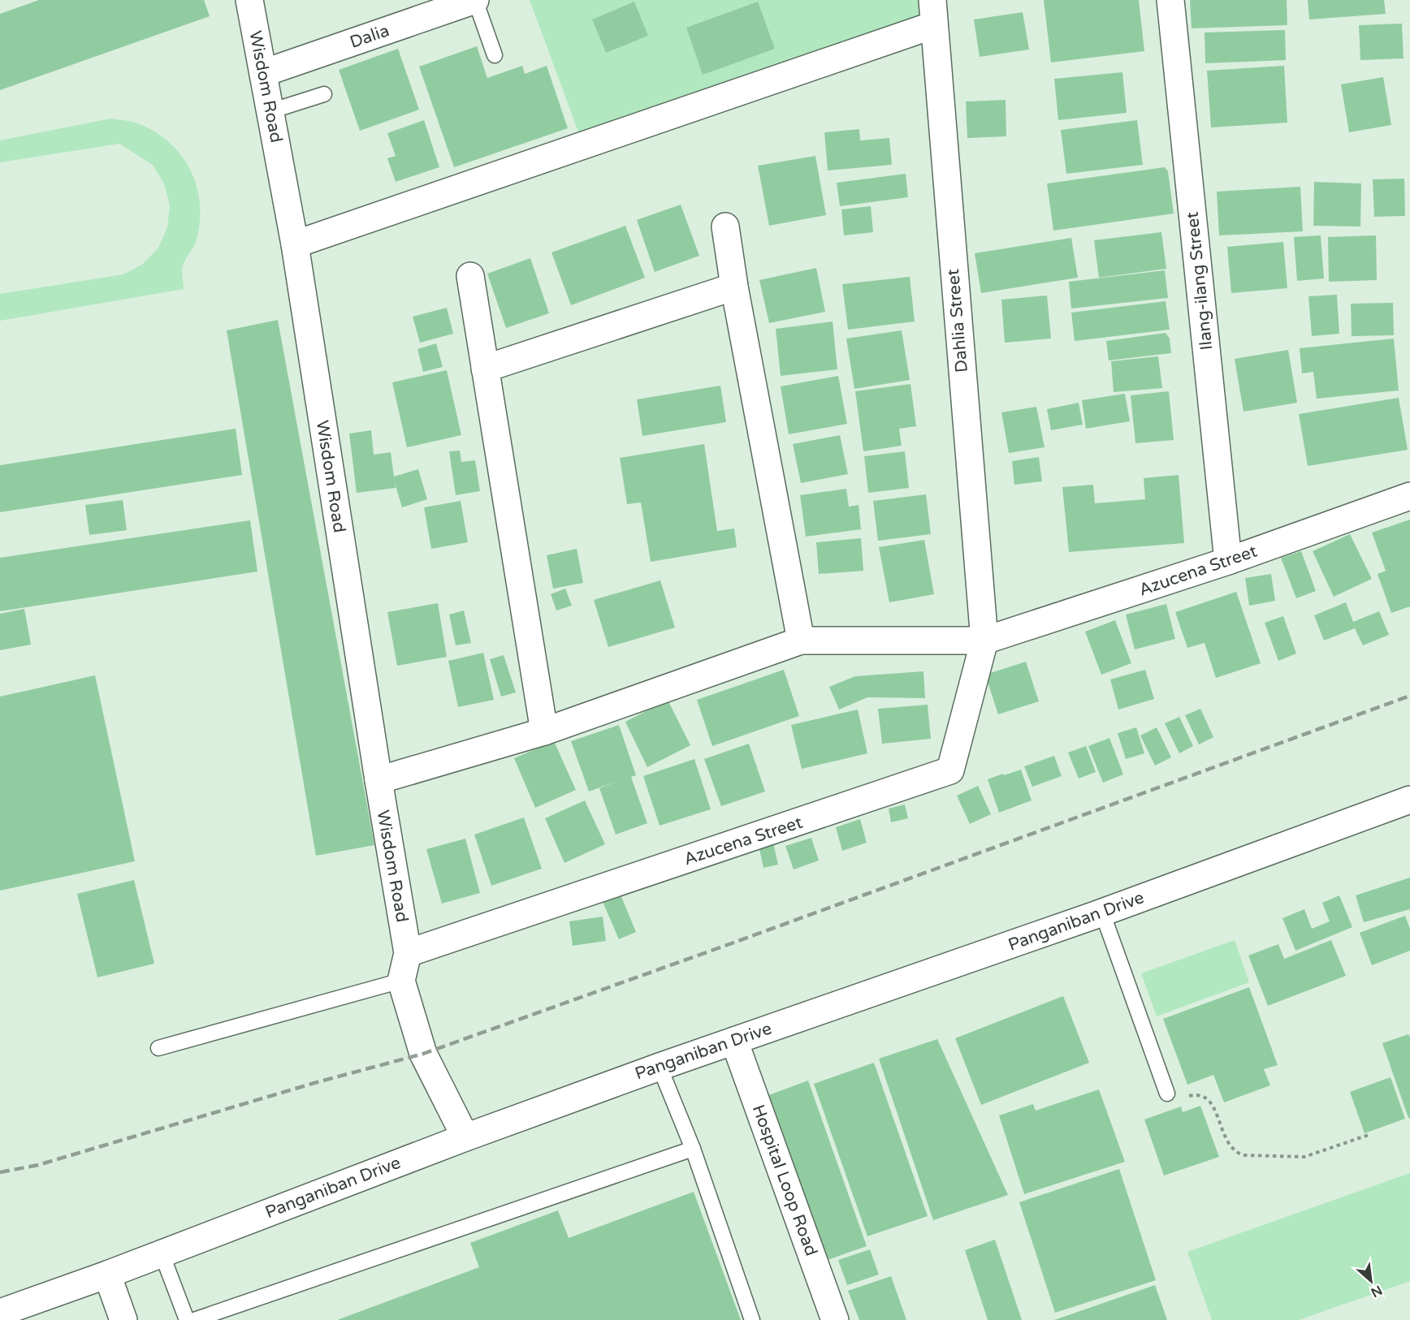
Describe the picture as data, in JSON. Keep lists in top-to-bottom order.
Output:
{
  "streets": {
    "street": [
      "Dalia",
      "Wisdom Road",
      "Ilang-ilang Street",
      "Dahlia Street",
      "Azucena Street",
      "Panganiban Drive",
      "Hospital Loop Road"
    ]
  },
  "crossings": [
    ["Dalia", "Wisdom Road"],
    ["Wisdom Road", "Azucena Street"],
    ["Ilang-ilang Street", "Azucena Street"],
    ["Dahlia Street", "Azucena Street"],
    ["Panganiban Drive", "Hospital Loop Road"]
  ],
  "north": "bottom right"
}
